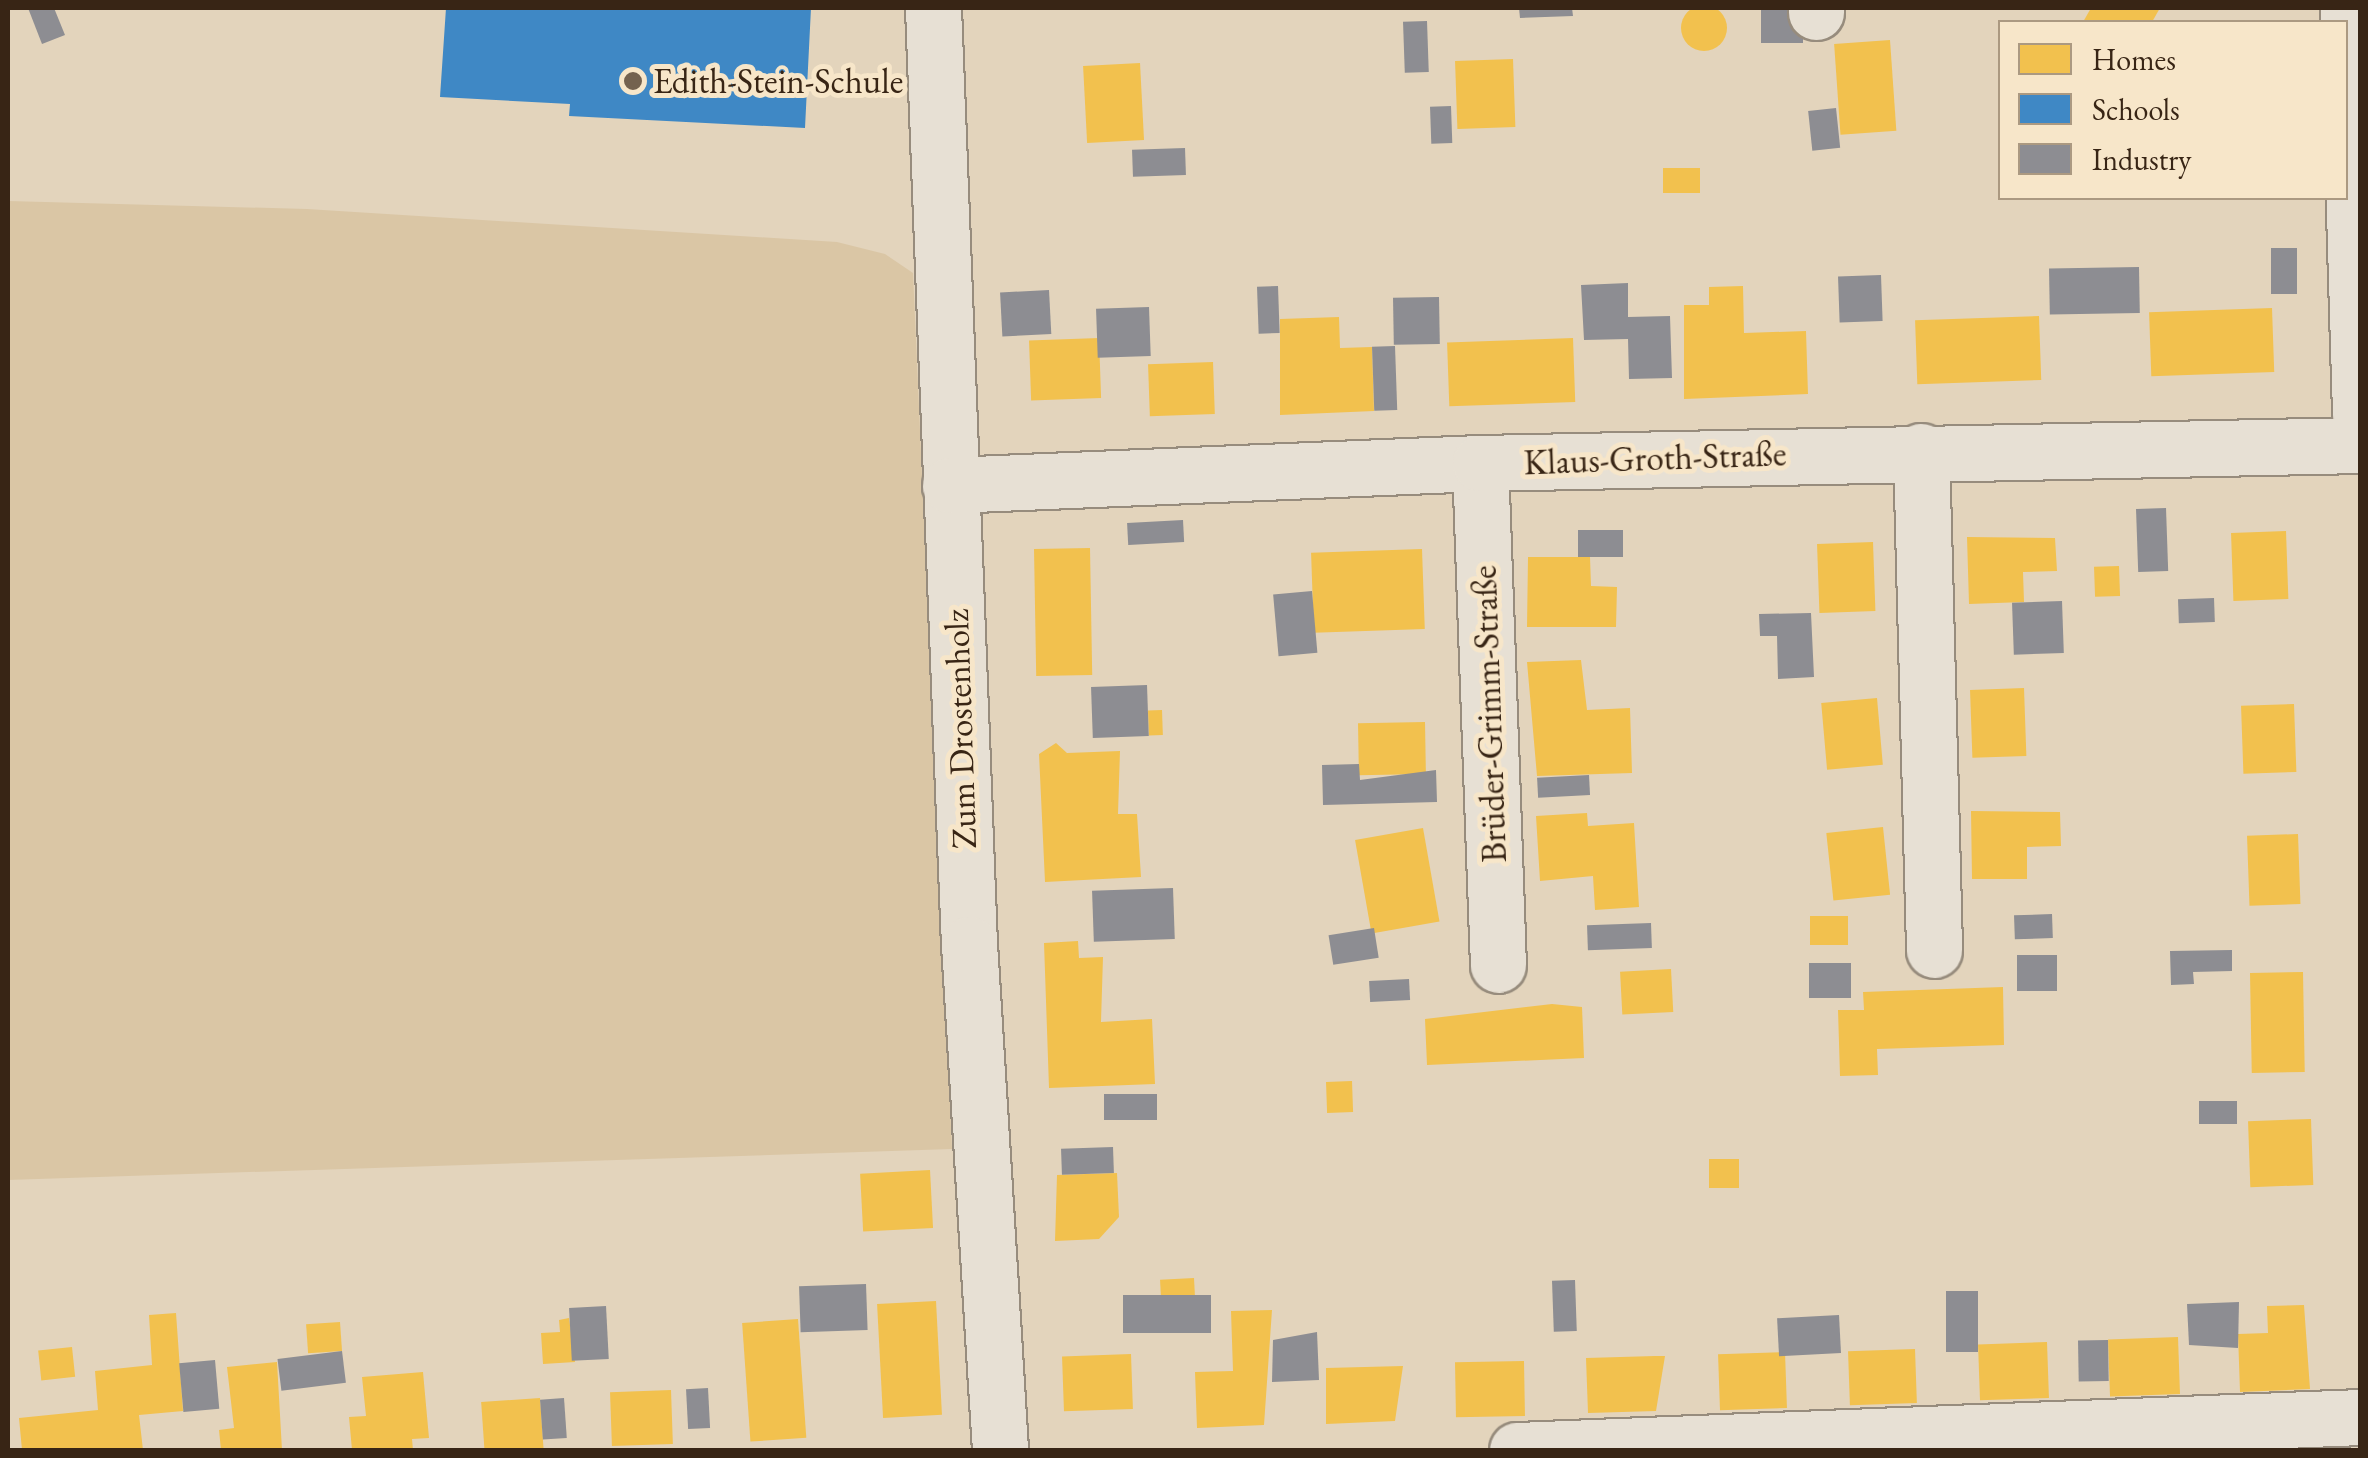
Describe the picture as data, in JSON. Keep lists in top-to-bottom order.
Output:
{
  "streets": {
    "street": ["Klaus-Groth-Straße", "Brüder-Grimm-Straße", "Zum Drostenholz"]
  },
  "crossings": [
    ["Klaus-Groth-Straße", "Brüder-Grimm-Straße"],
    ["Klaus-Groth-Straße", "Zum Drostenholz"]
  ],
  "places": ["Edith-Stein-Schule"],
  "legend": ["Homes", "Schools", "Industry"]
}
